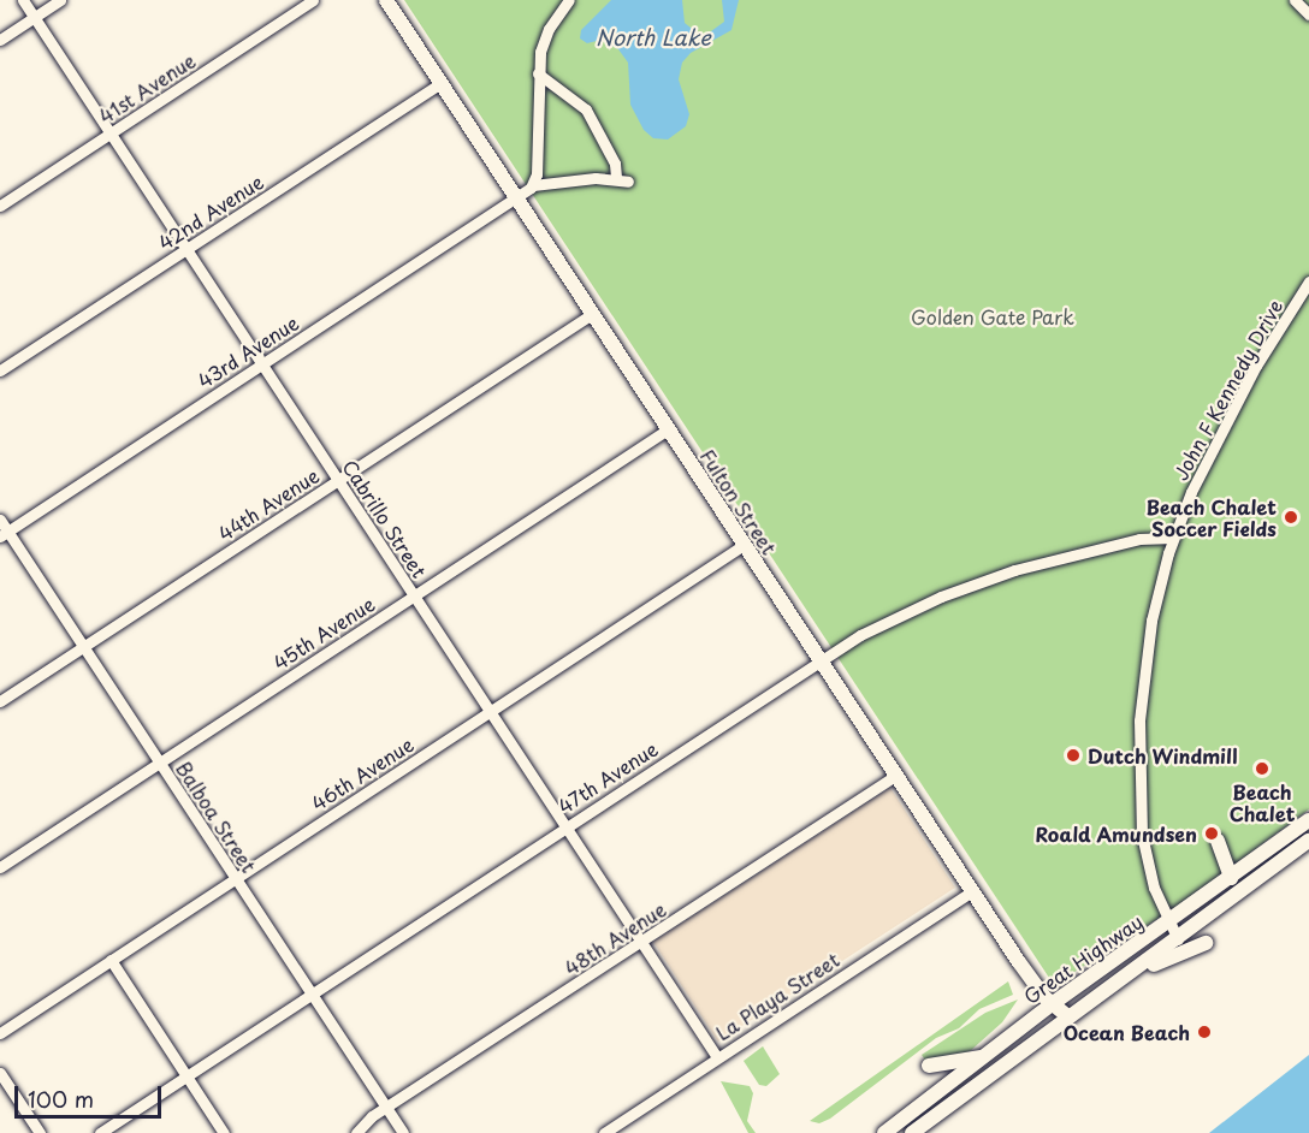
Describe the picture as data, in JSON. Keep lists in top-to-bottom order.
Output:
{
  "streets": {
    "main road": ["Fulton Street", "Great Highway"],
    "street": [
      "41st Avenue",
      "42nd Avenue",
      "43rd Avenue",
      "John F Kennedy Drive",
      "44th Avenue",
      "Cabrillo Street",
      "45th Avenue",
      "46th Avenue",
      "47th Avenue",
      "Balboa Street",
      "48th Avenue",
      "La Playa Street"
    ]
  },
  "crossings": [
    ["41st Avenue", "Cabrillo Street"],
    ["42nd Avenue", "Fulton Street"],
    ["42nd Avenue", "Cabrillo Street"],
    ["43rd Avenue", "Fulton Street"],
    ["43rd Avenue", "Cabrillo Street"],
    ["43rd Avenue", "Balboa Street"],
    ["John F Kennedy Drive", "47th Avenue"],
    ["John F Kennedy Drive", "Great Highway"],
    ["Fulton Street", "44th Avenue"],
    ["Fulton Street", "45th Avenue"],
    ["Fulton Street", "46th Avenue"],
    ["Fulton Street", "47th Avenue"],
    ["Fulton Street", "48th Avenue"],
    ["Fulton Street", "Great Highway"],
    ["Fulton Street", "La Playa Street"],
    ["44th Avenue", "Cabrillo Street"],
    ["44th Avenue", "Balboa Street"],
    ["Cabrillo Street", "45th Avenue"],
    ["Cabrillo Street", "46th Avenue"],
    ["Cabrillo Street", "47th Avenue"],
    ["Cabrillo Street", "48th Avenue"],
    ["Cabrillo Street", "La Playa Street"],
    ["45th Avenue", "Balboa Street"],
    ["46th Avenue", "Balboa Street"],
    ["47th Avenue", "Balboa Street"],
    ["Balboa Street", "48th Avenue"]
  ],
  "water": ["North Lake"],
  "parks": ["Golden Gate Park"],
  "places": [
    "Beach Chalet Soccer Fields",
    "Dutch Windmill",
    "Beach Chalet",
    "Roald Amundsen",
    "Ocean Beach"
  ],
  "scale_bar": "100 m"
}
